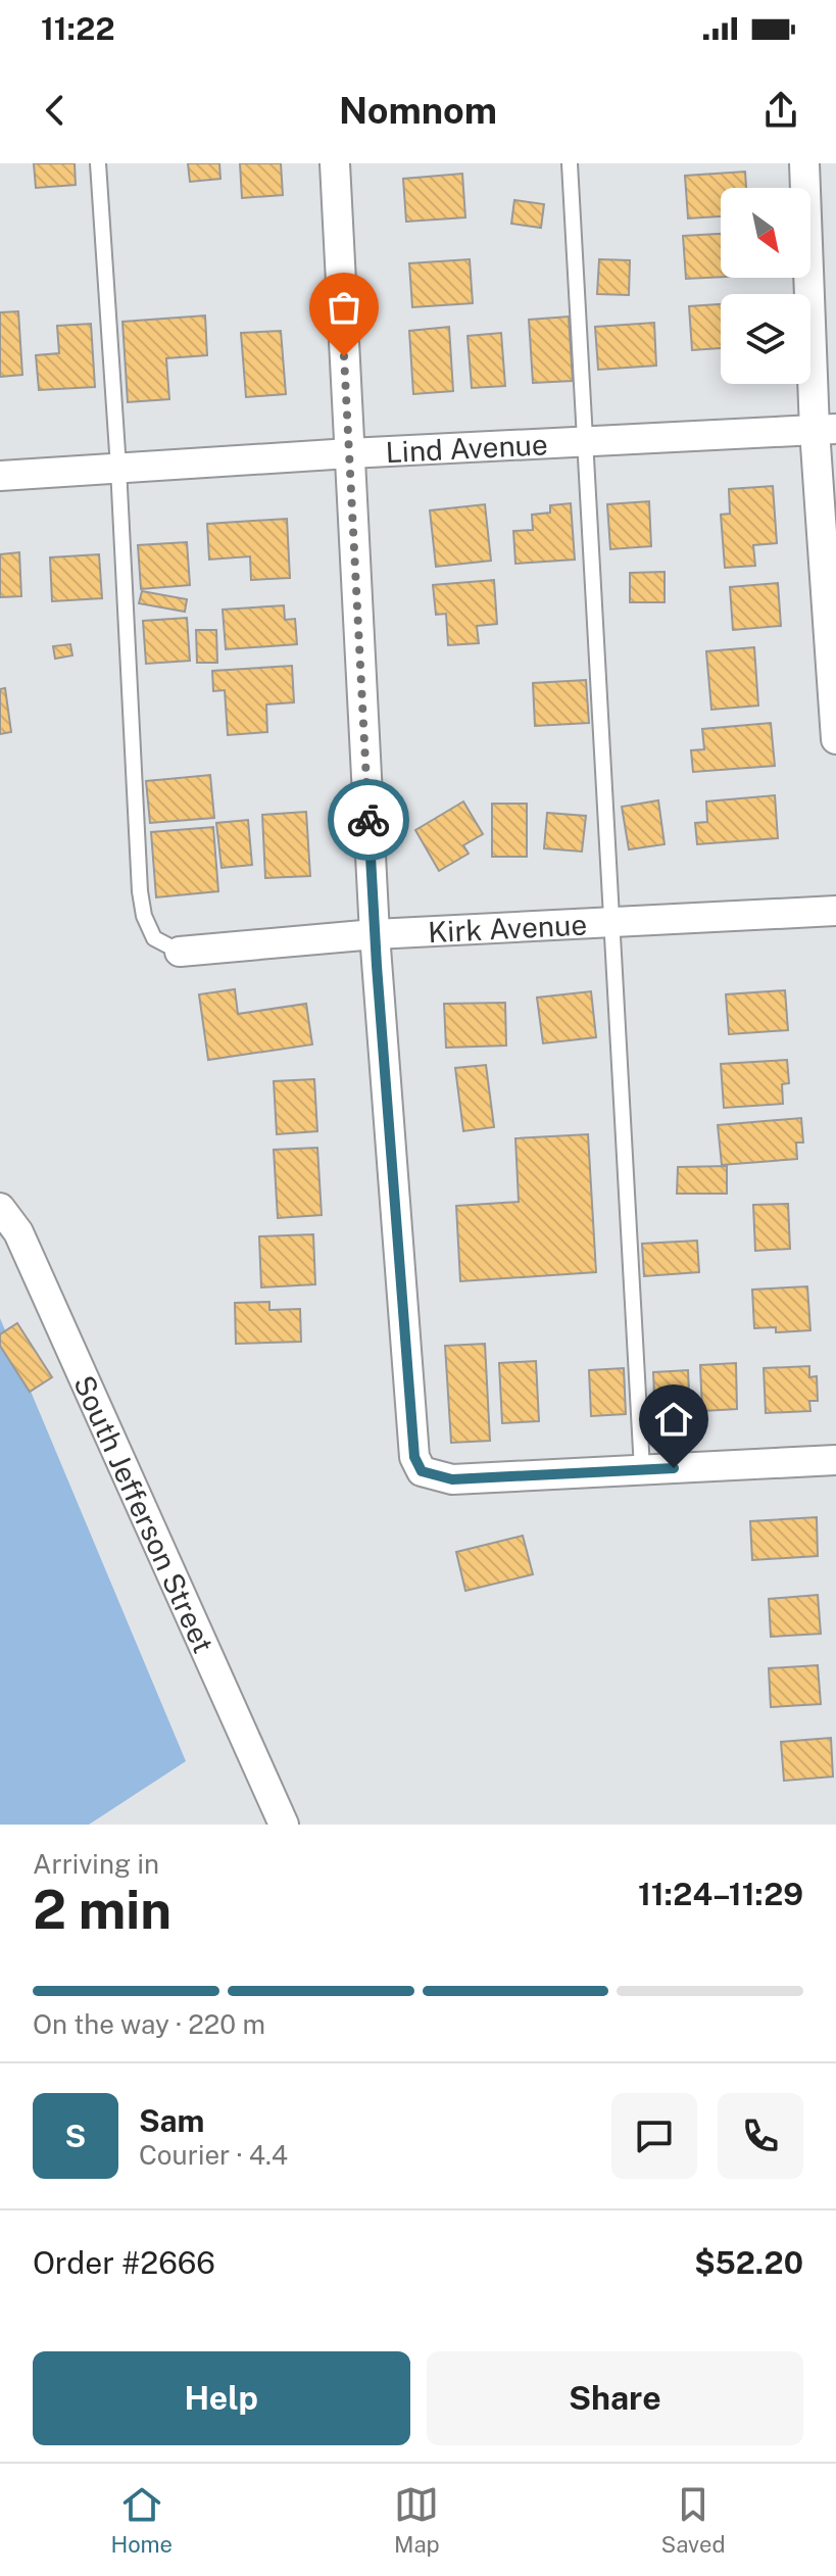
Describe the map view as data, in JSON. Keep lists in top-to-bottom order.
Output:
{
  "streets": {
    "street": ["Lind Avenue", "Kirk Avenue", "South Jefferson Street"]
  },
  "north": "bottom right",
  "page": {
    "status": "11:22",
    "header": "Nomnom",
    "heading": ["2 min", "Arriving in", "11:24–11:29"],
    "panel": [
      "Sam",
      "Courier · 4.4",
      "Order #2666",
      "$52.20"
    ],
    "bar": "On the way · 220 m",
    "round": "S",
    "buttons": ["Help", "Share"],
    "tabs": ["Home", "Map", "Saved"]
  }
}
